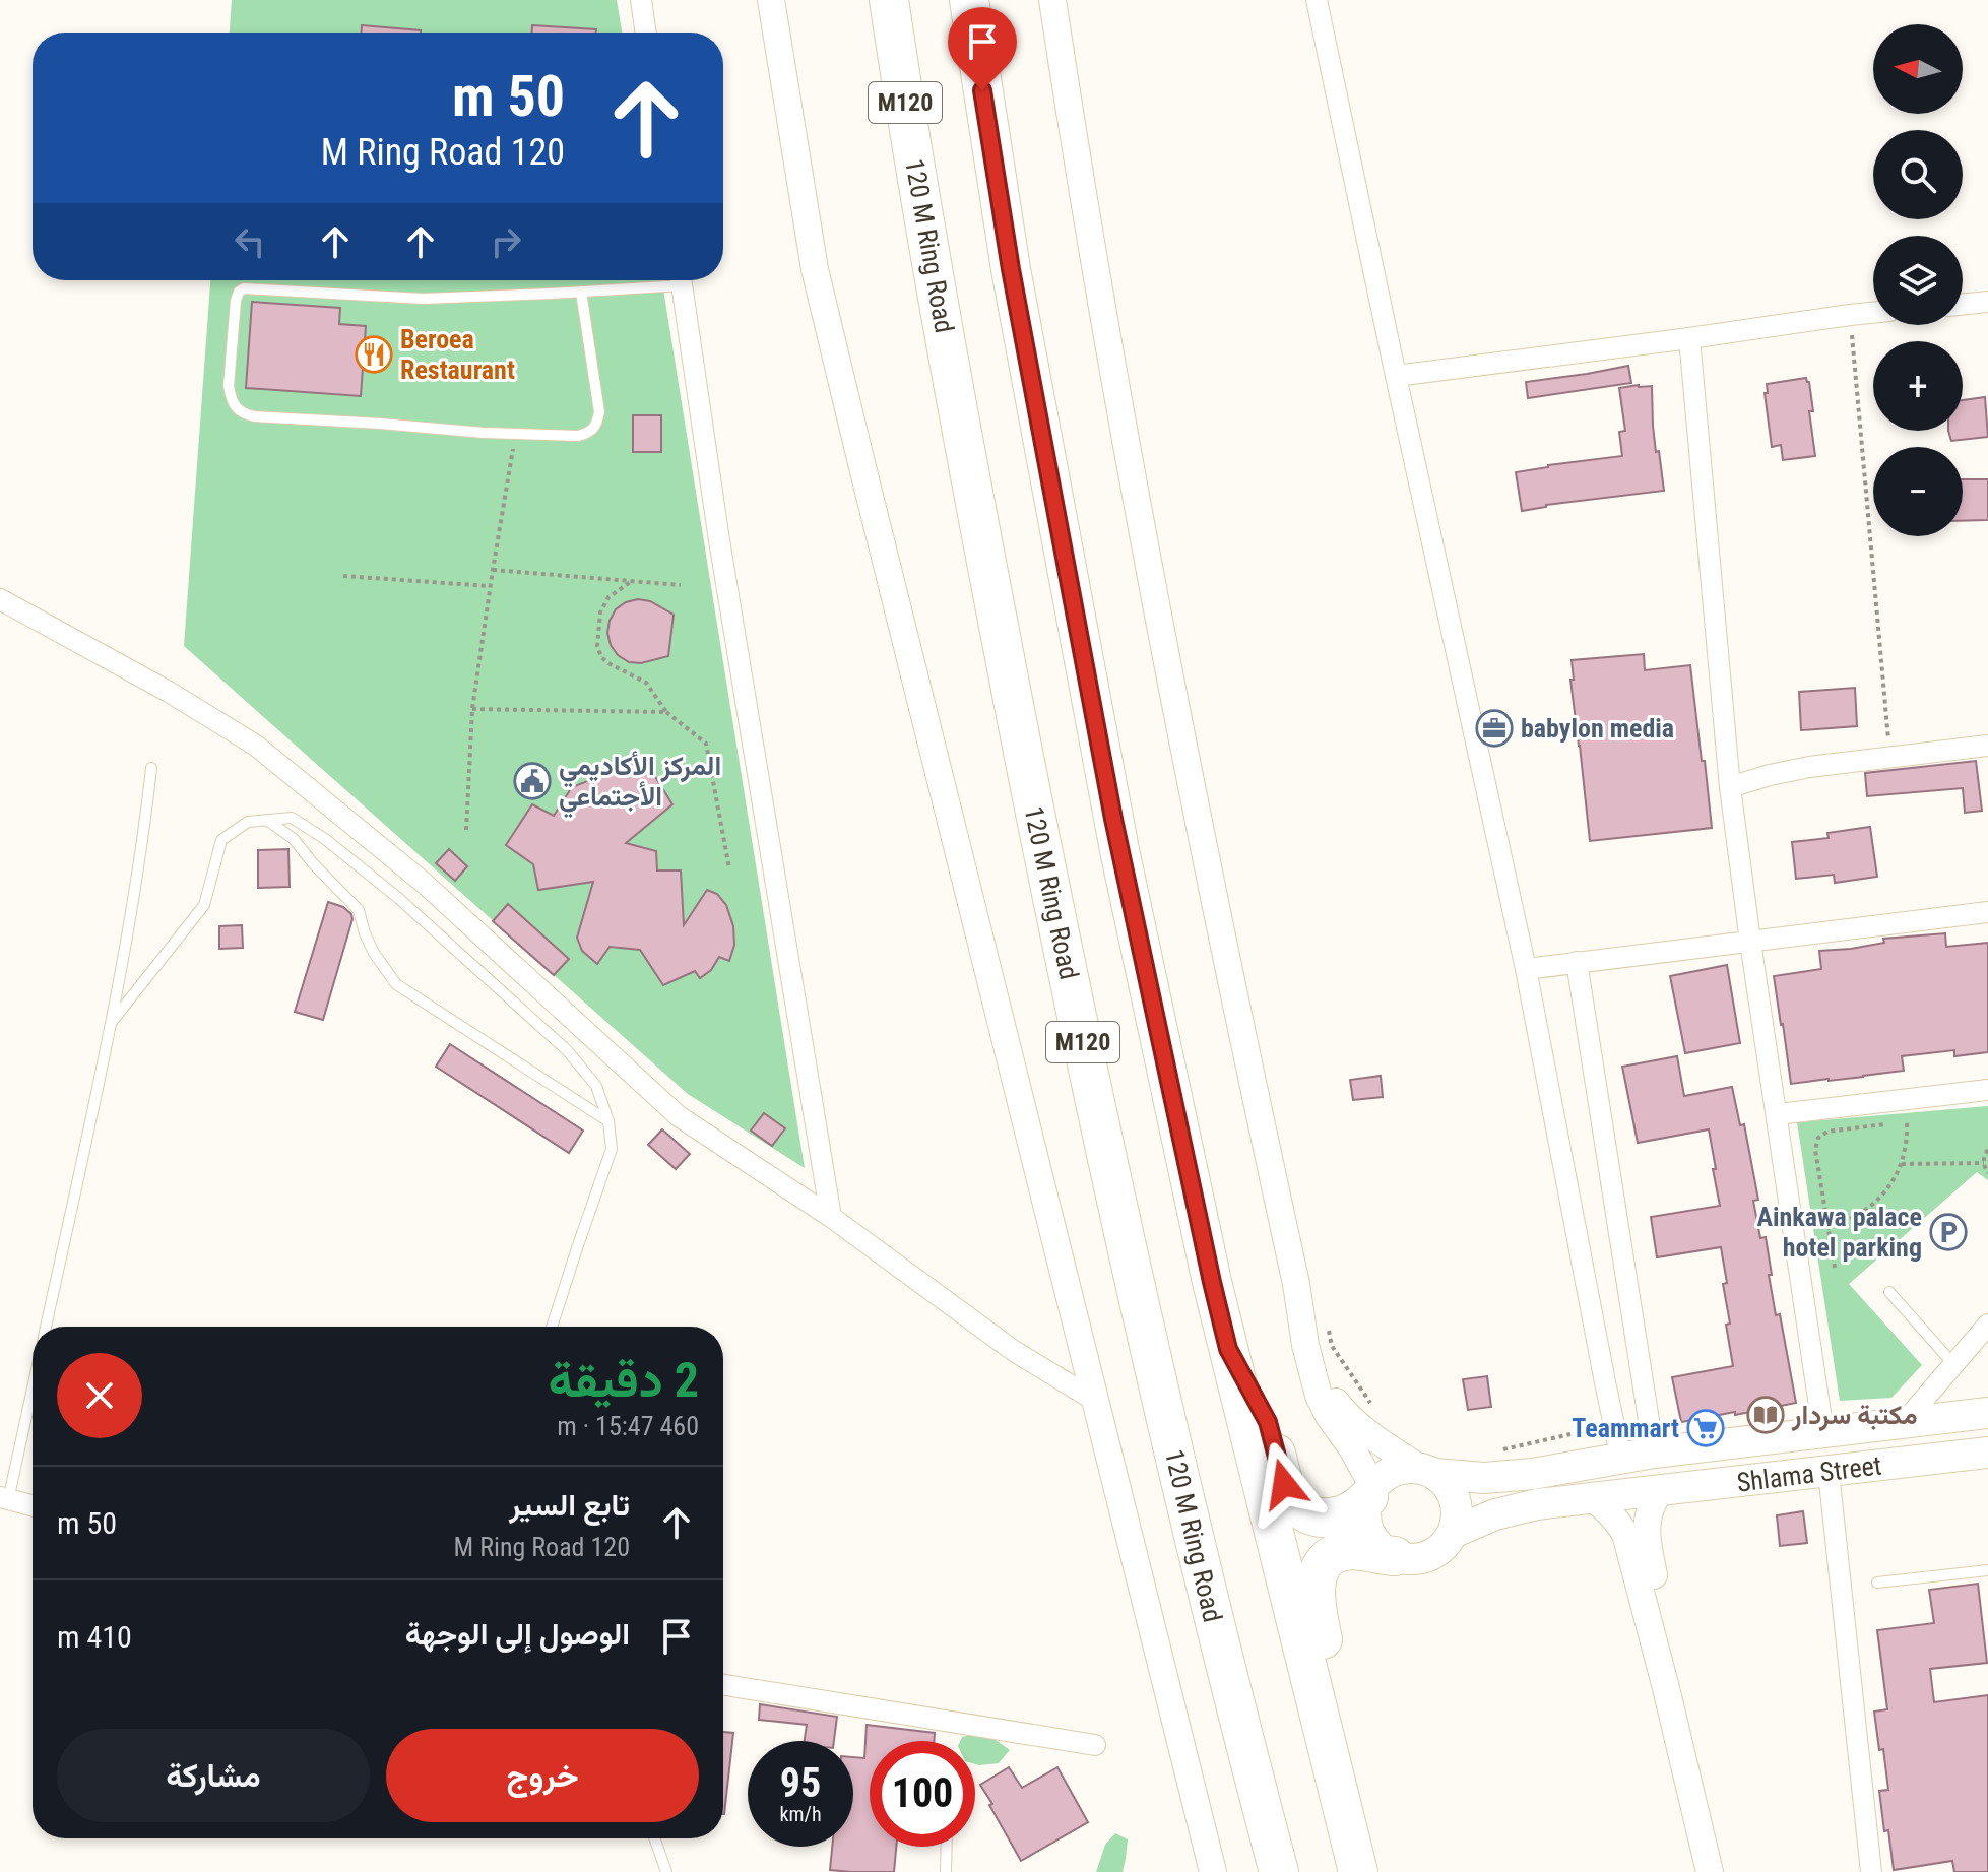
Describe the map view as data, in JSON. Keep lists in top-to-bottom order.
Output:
{
  "streets": {
    "highway": ["M120", "120 M Ring Road"],
    "main road": ["Shlama Street"]
  },
  "places": {
    "restaurant": ["Beroea Restaurant"],
    "office": ["babylon media"],
    "public building": ["المركز الأكاديمي الأجتماعي"],
    "parking": ["Ainkawa palace hotel parking"],
    "library": ["مكتبة سردار"],
    "supermarket": ["Teammart"]
  },
  "north": "left",
  "page": {
    "map_buttons": ["+", "−"],
    "turn": ["50 m", "120 M Ring Road"],
    "heading": ["2 دقيقة", "460 m · 15:47"],
    "list": [
      {
        "name": "تابع السير",
        "note": "120 M Ring Road",
        "value": "50 m"
      },
      {
        "name": "الوصول إلى الوجهة",
        "value": "410 m"
      }
    ],
    "buttons": ["خروج", "مشاركة"],
    "speed": "95 km/h",
    "limit": "100"
  }
}
